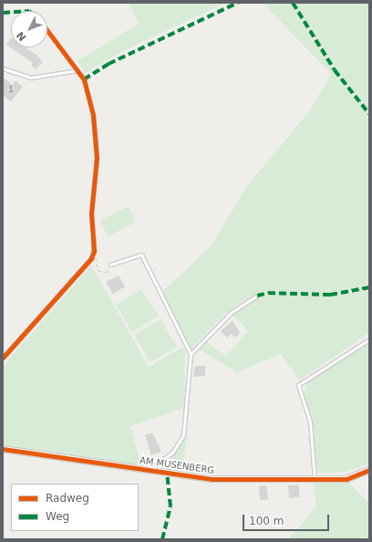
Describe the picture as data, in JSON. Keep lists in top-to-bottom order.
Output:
{
  "streets": {
    "street": ["AM MUSENBERG"]
  },
  "house_numbers": ["1"],
  "legend": ["Radweg", "Weg"],
  "scale_bar": "100 m",
  "north": "bottom left"
}
